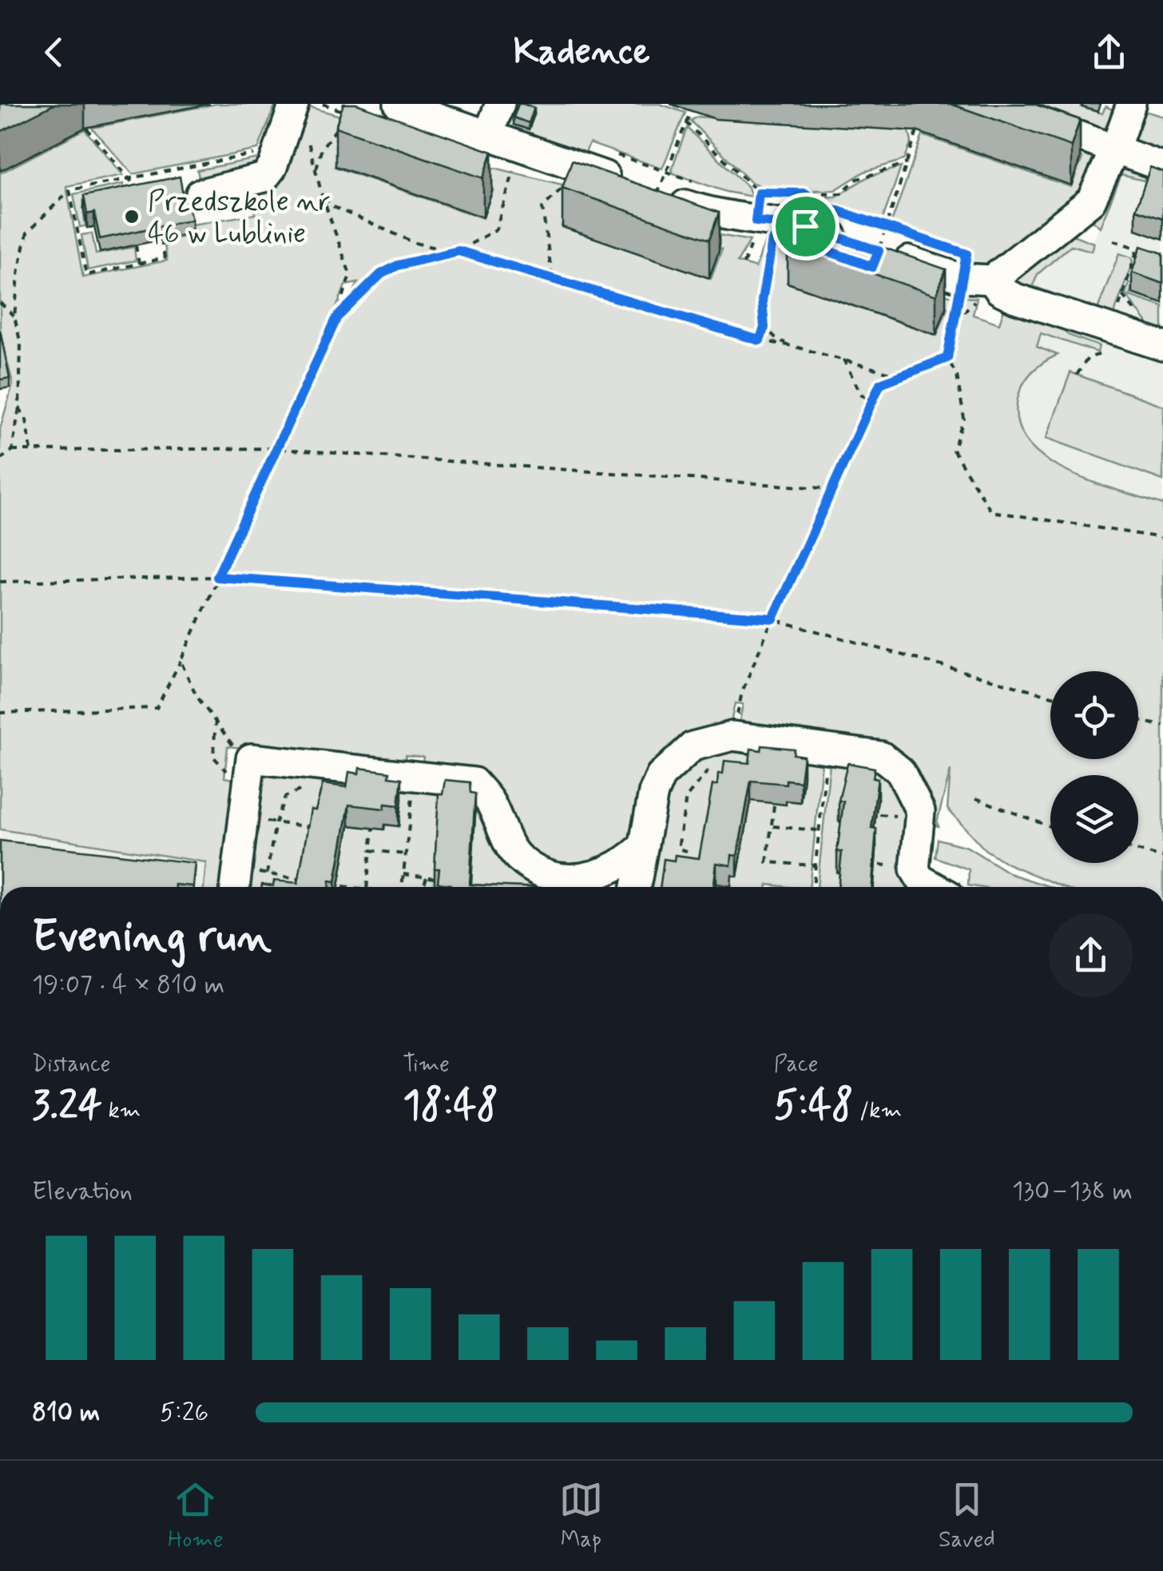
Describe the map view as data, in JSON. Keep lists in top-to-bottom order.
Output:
{
  "places": ["Przedszkole nr 46 w Lublinie"],
  "page": {
    "header": "Kadence",
    "heading": ["Evening run", "19:07 · 4 × 810 m"],
    "stats": [
      ["Distance", "3.24 km"],
      ["Time", "18:48"],
      ["Pace", "5:48 /km"]
    ],
    "chart": ["Elevation", "130–138 m"],
    "list": [
      {
        "name": "810 m",
        "note": "5:26"
      }
    ],
    "tabs": ["Home", "Map", "Saved"]
  }
}
